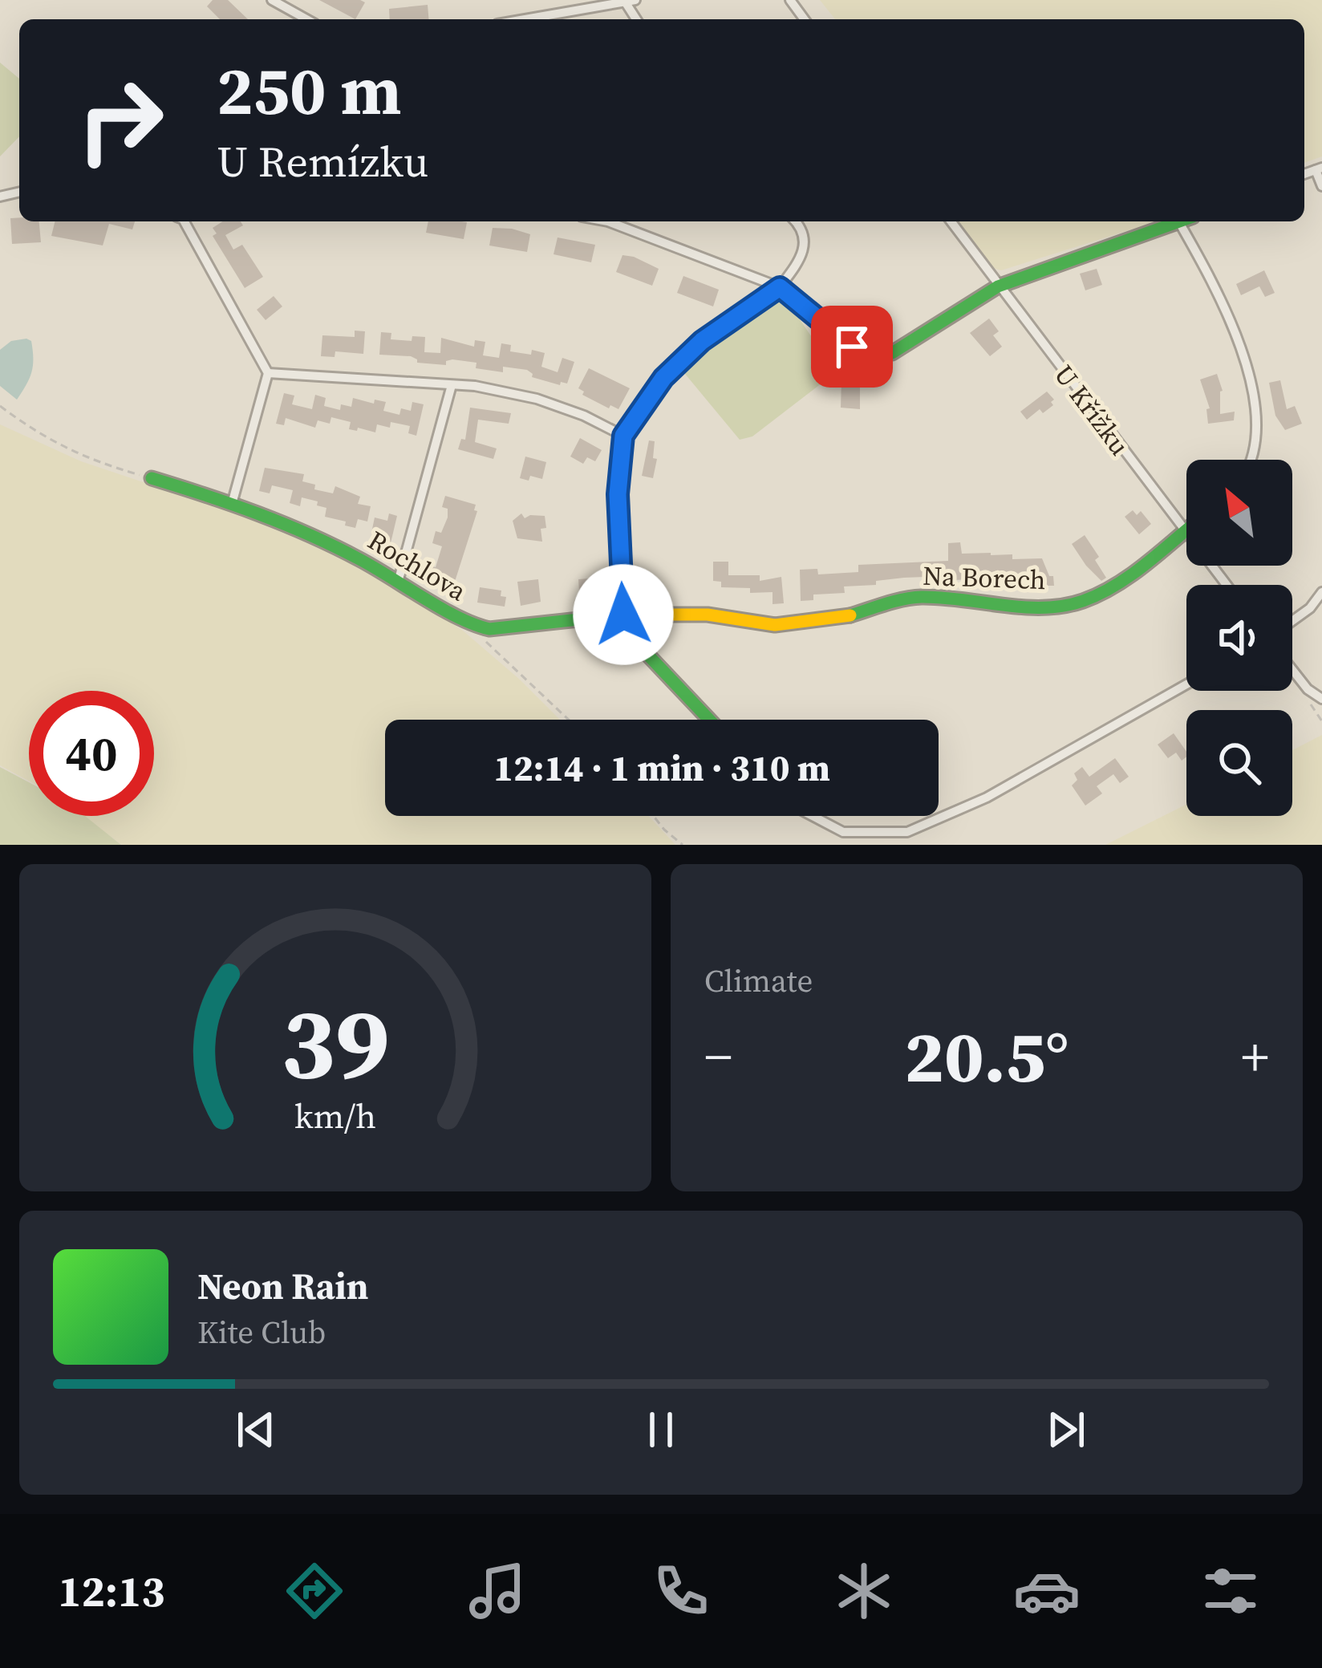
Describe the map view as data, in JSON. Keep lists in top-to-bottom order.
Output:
{
  "streets": {
    "street": ["U Křížku", "Rochlova", "Na Borech"]
  },
  "crossings": [
    ["U Křížku", "Na Borech"],
    ["Rochlova", "Na Borech"]
  ],
  "north": "top left",
  "page": {
    "turn": ["250 m", "U Remízku"],
    "limit": "40",
    "trip": "12:14 · 1 min · 310 m",
    "tile": "Climate",
    "heat": ["−", "20.5°", "+"],
    "song": ["Neon Rain", "Kite Club"],
    "tabs": "12:13",
    "gauge": ["39", "km/h"]
  }
}
